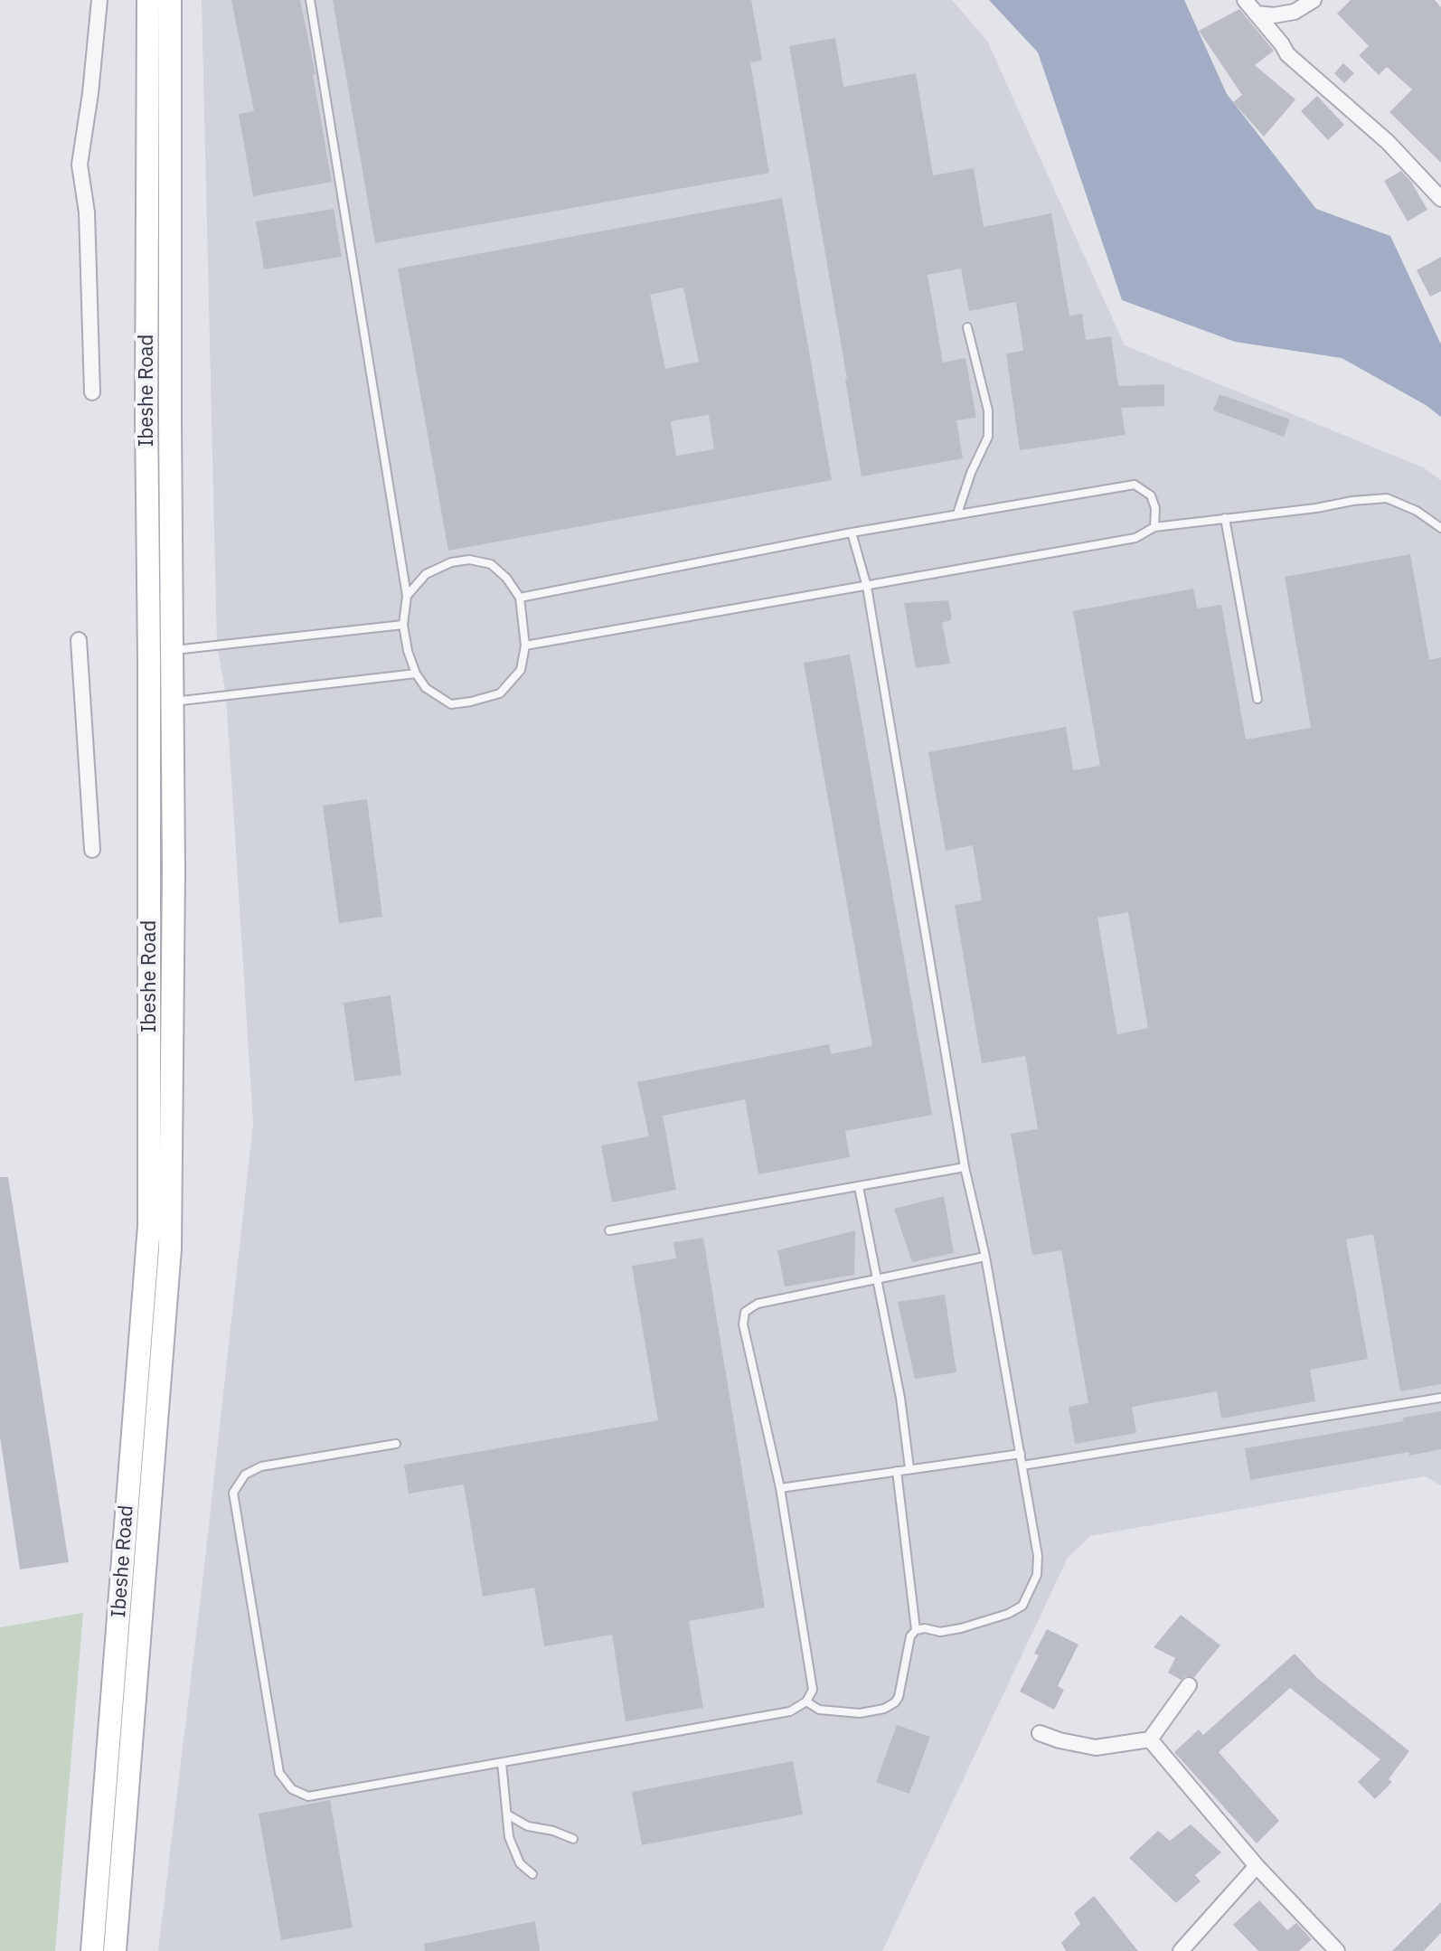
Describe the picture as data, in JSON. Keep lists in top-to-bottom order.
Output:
{
  "streets": {
    "main road": ["Ibeshe Road"]
  }
}
